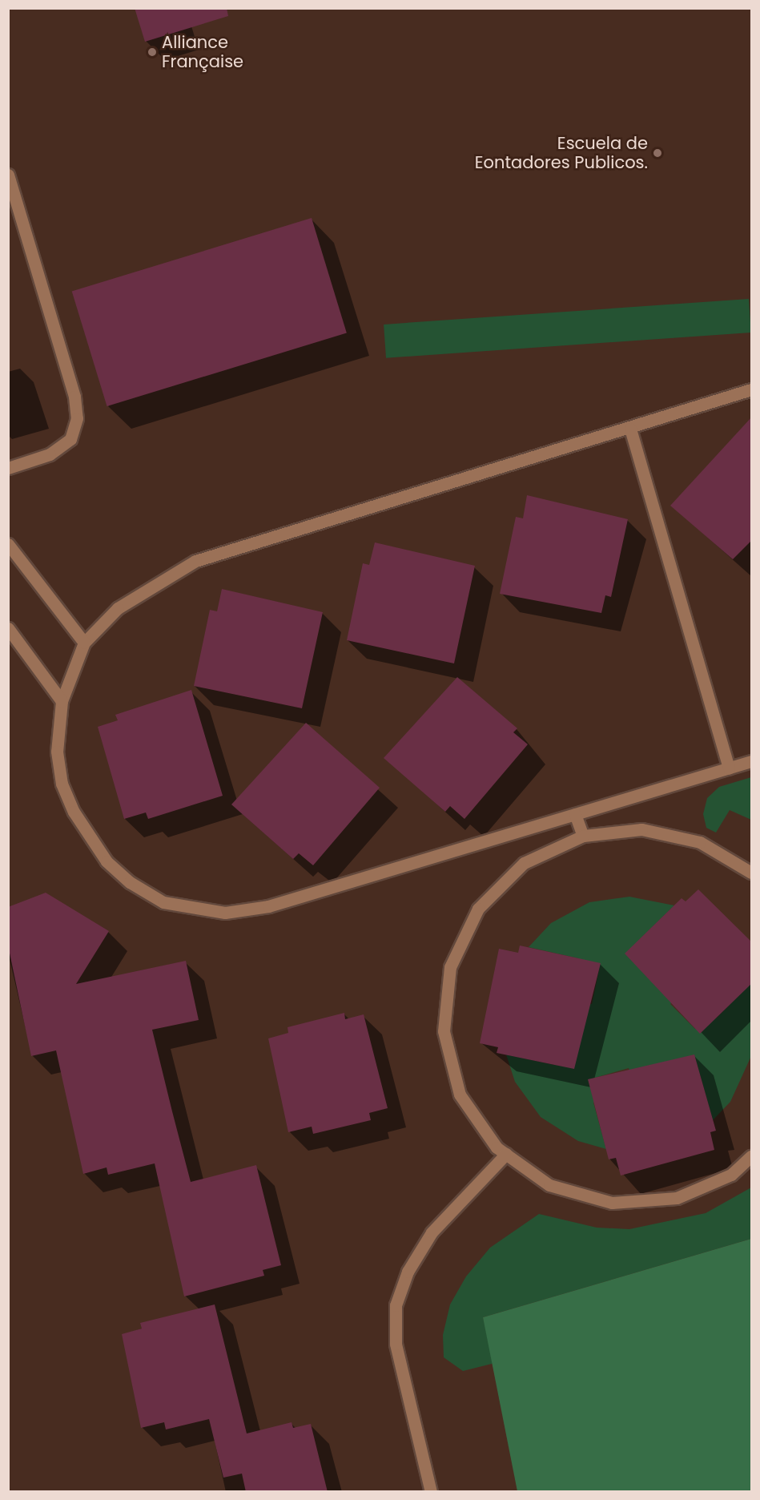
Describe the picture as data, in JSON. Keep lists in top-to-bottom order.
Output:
{
  "places": ["Alliance Française", "Escuela de Eontadores Publicos."]
}
